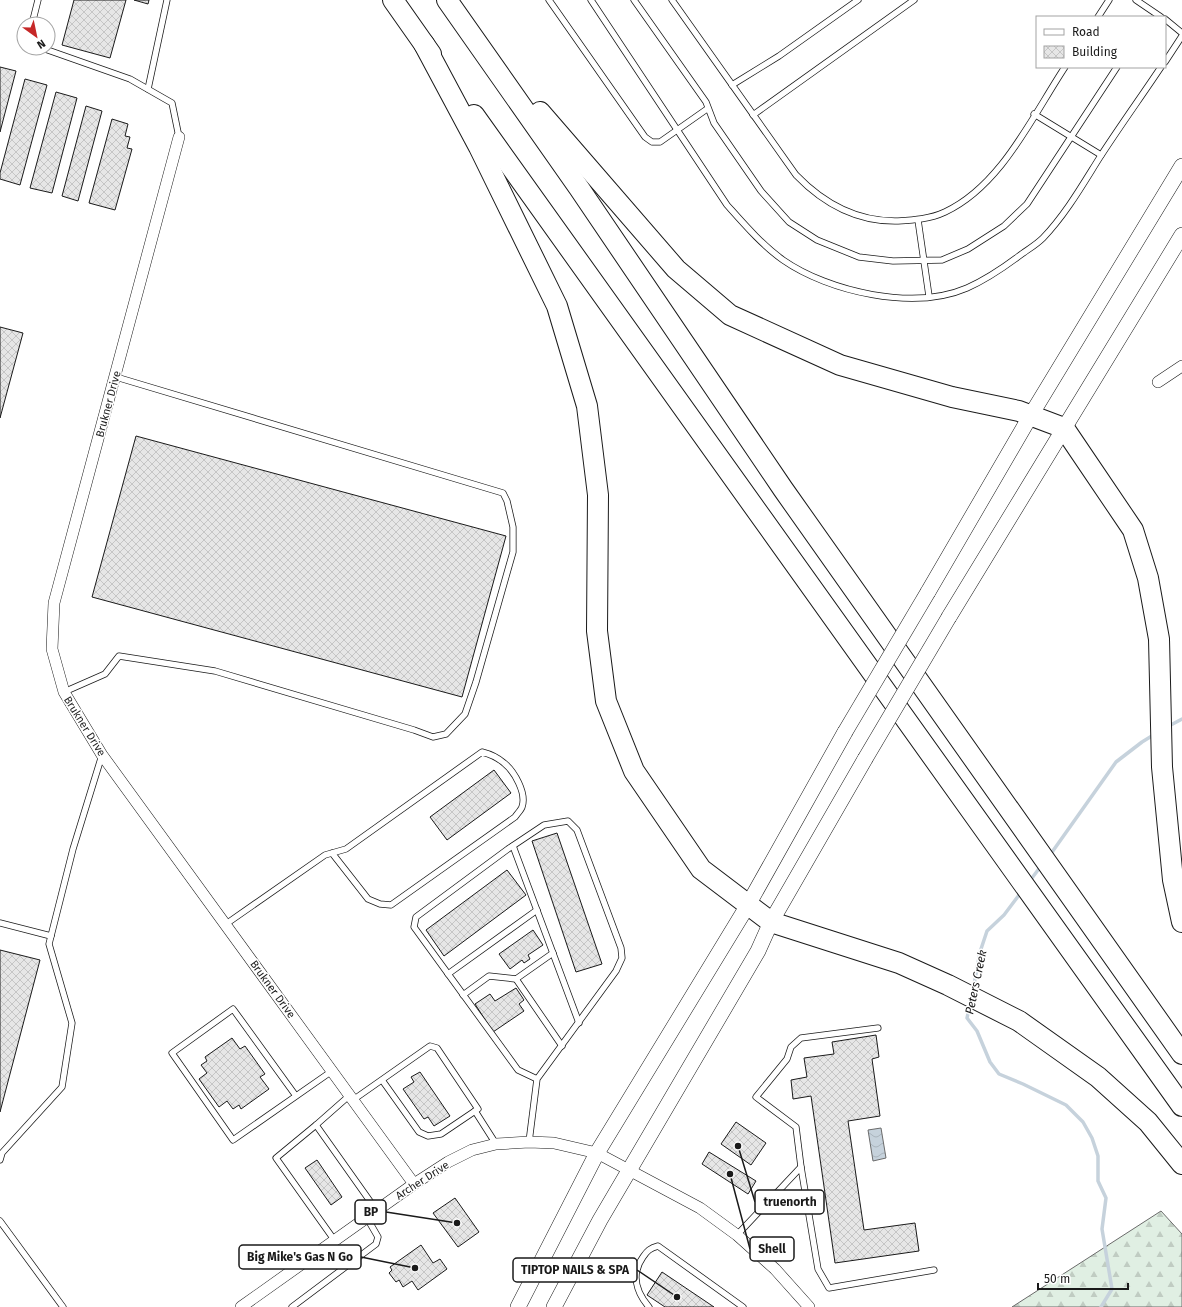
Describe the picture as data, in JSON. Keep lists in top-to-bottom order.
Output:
{
  "streets": {
    "street": ["Brukner Drive", "Archer Drive"]
  },
  "crossings": [
    ["Brukner Drive", "Archer Drive"]
  ],
  "water": ["Peters Creek"],
  "places": [
    "truenorth",
    "Shell",
    "BP",
    "Big Mike's Gas N Go",
    "TIPTOP NAILS & SPA"
  ],
  "legend": ["Road", "Building"],
  "scale_bar": "50 m",
  "north": "bottom right"
}
